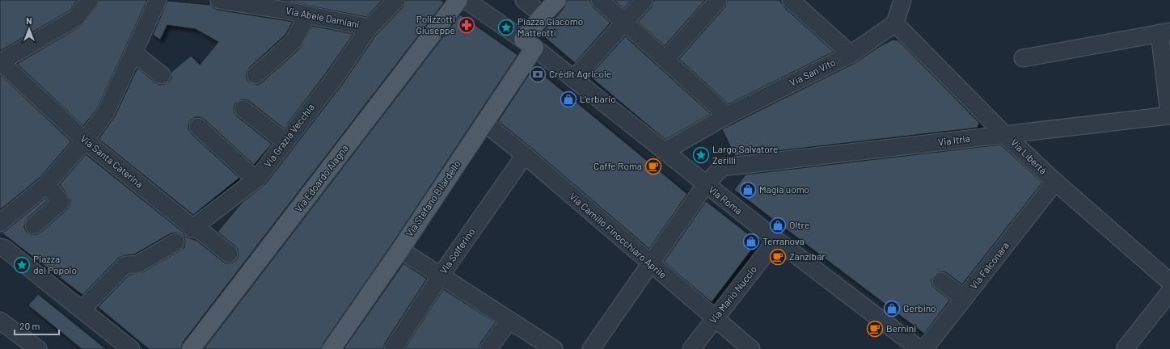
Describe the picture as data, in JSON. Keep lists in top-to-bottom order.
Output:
{
  "streets": {
    "main road": ["Via Edoardo Alagna", "Via Stefano Bilardello"],
    "street": [
      "Via Abele Damiani",
      "Via San Vito",
      "Via Grazia Vecchia",
      "Via Itria",
      "Via Libertà",
      "Via Santa Caterina",
      "Via Roma",
      "Via Camillo Finocchiaro Aprile",
      "Via Solferino",
      "Via Falconara",
      "Via Mario Nuccio"
    ]
  },
  "crossings": [
    ["Via Abele Damiani", "Via Grazia Vecchia"],
    ["Via San Vito", "Via Libertà"],
    ["Via San Vito", "Via Roma"],
    ["Via Grazia Vecchia", "Via Santa Caterina"],
    ["Via Itria", "Via Libertà"],
    ["Via Itria", "Via Roma"],
    ["Via Itria", "Via Camillo Finocchiaro Aprile"],
    ["Via Libertà", "Via Falconara"],
    ["Via Stefano Bilardello", "Via Roma"],
    ["Via Stefano Bilardello", "Via Camillo Finocchiaro Aprile"],
    ["Via Roma", "Via Mario Nuccio"],
    ["Via Camillo Finocchiaro Aprile", "Via Solferino"],
    ["Via Camillo Finocchiaro Aprile", "Via Mario Nuccio"]
  ],
  "places": {
    "pharmacy": ["Polizzotti Giuseppe"],
    "place": ["Piazza Giacomo Matteotti", "Largo Salvatore Zerilli", "Piazza del Popolo"],
    "bank": ["Crédit Agricole"],
    "shop": [
      "L'erbario",
      "Magia uomo",
      "Oltre",
      "Terranova",
      "Gerbino"
    ],
    "cafe": ["Caffe Roma", "Zanzibar", "Bernini"]
  },
  "scale_bar": "20 m",
  "north": "top"
}
